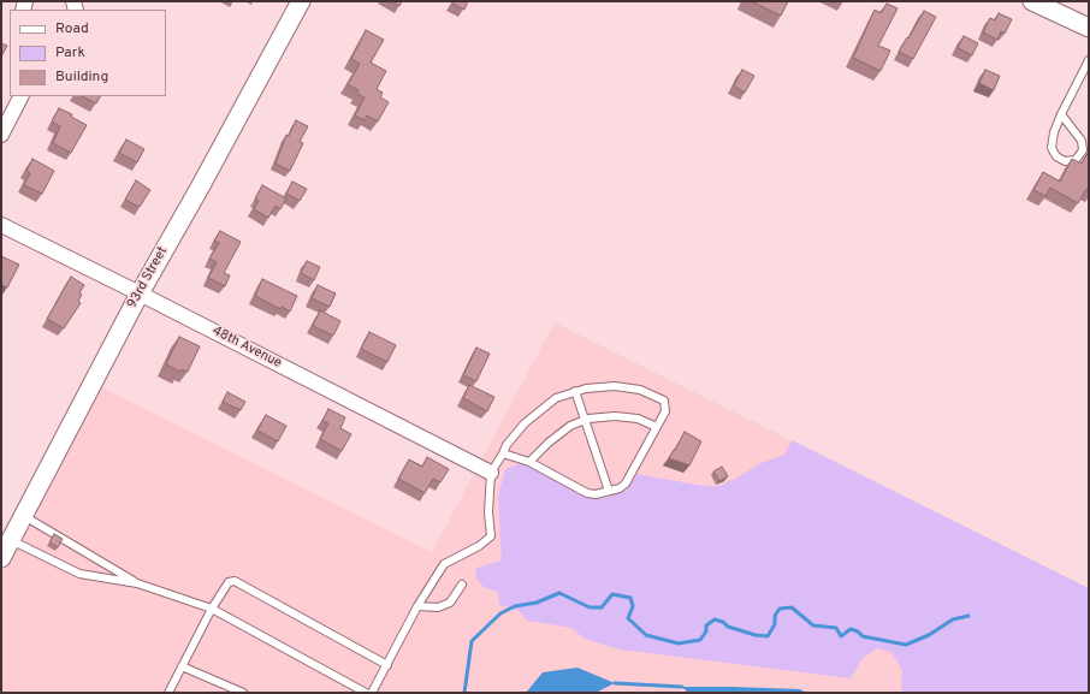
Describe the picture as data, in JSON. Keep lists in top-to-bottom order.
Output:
{
  "streets": {
    "street": ["93rd Street", "48th Avenue"]
  },
  "crossings": [
    ["93rd Street", "48th Avenue"]
  ],
  "legend": ["Road", "Park", "Building"]
}
